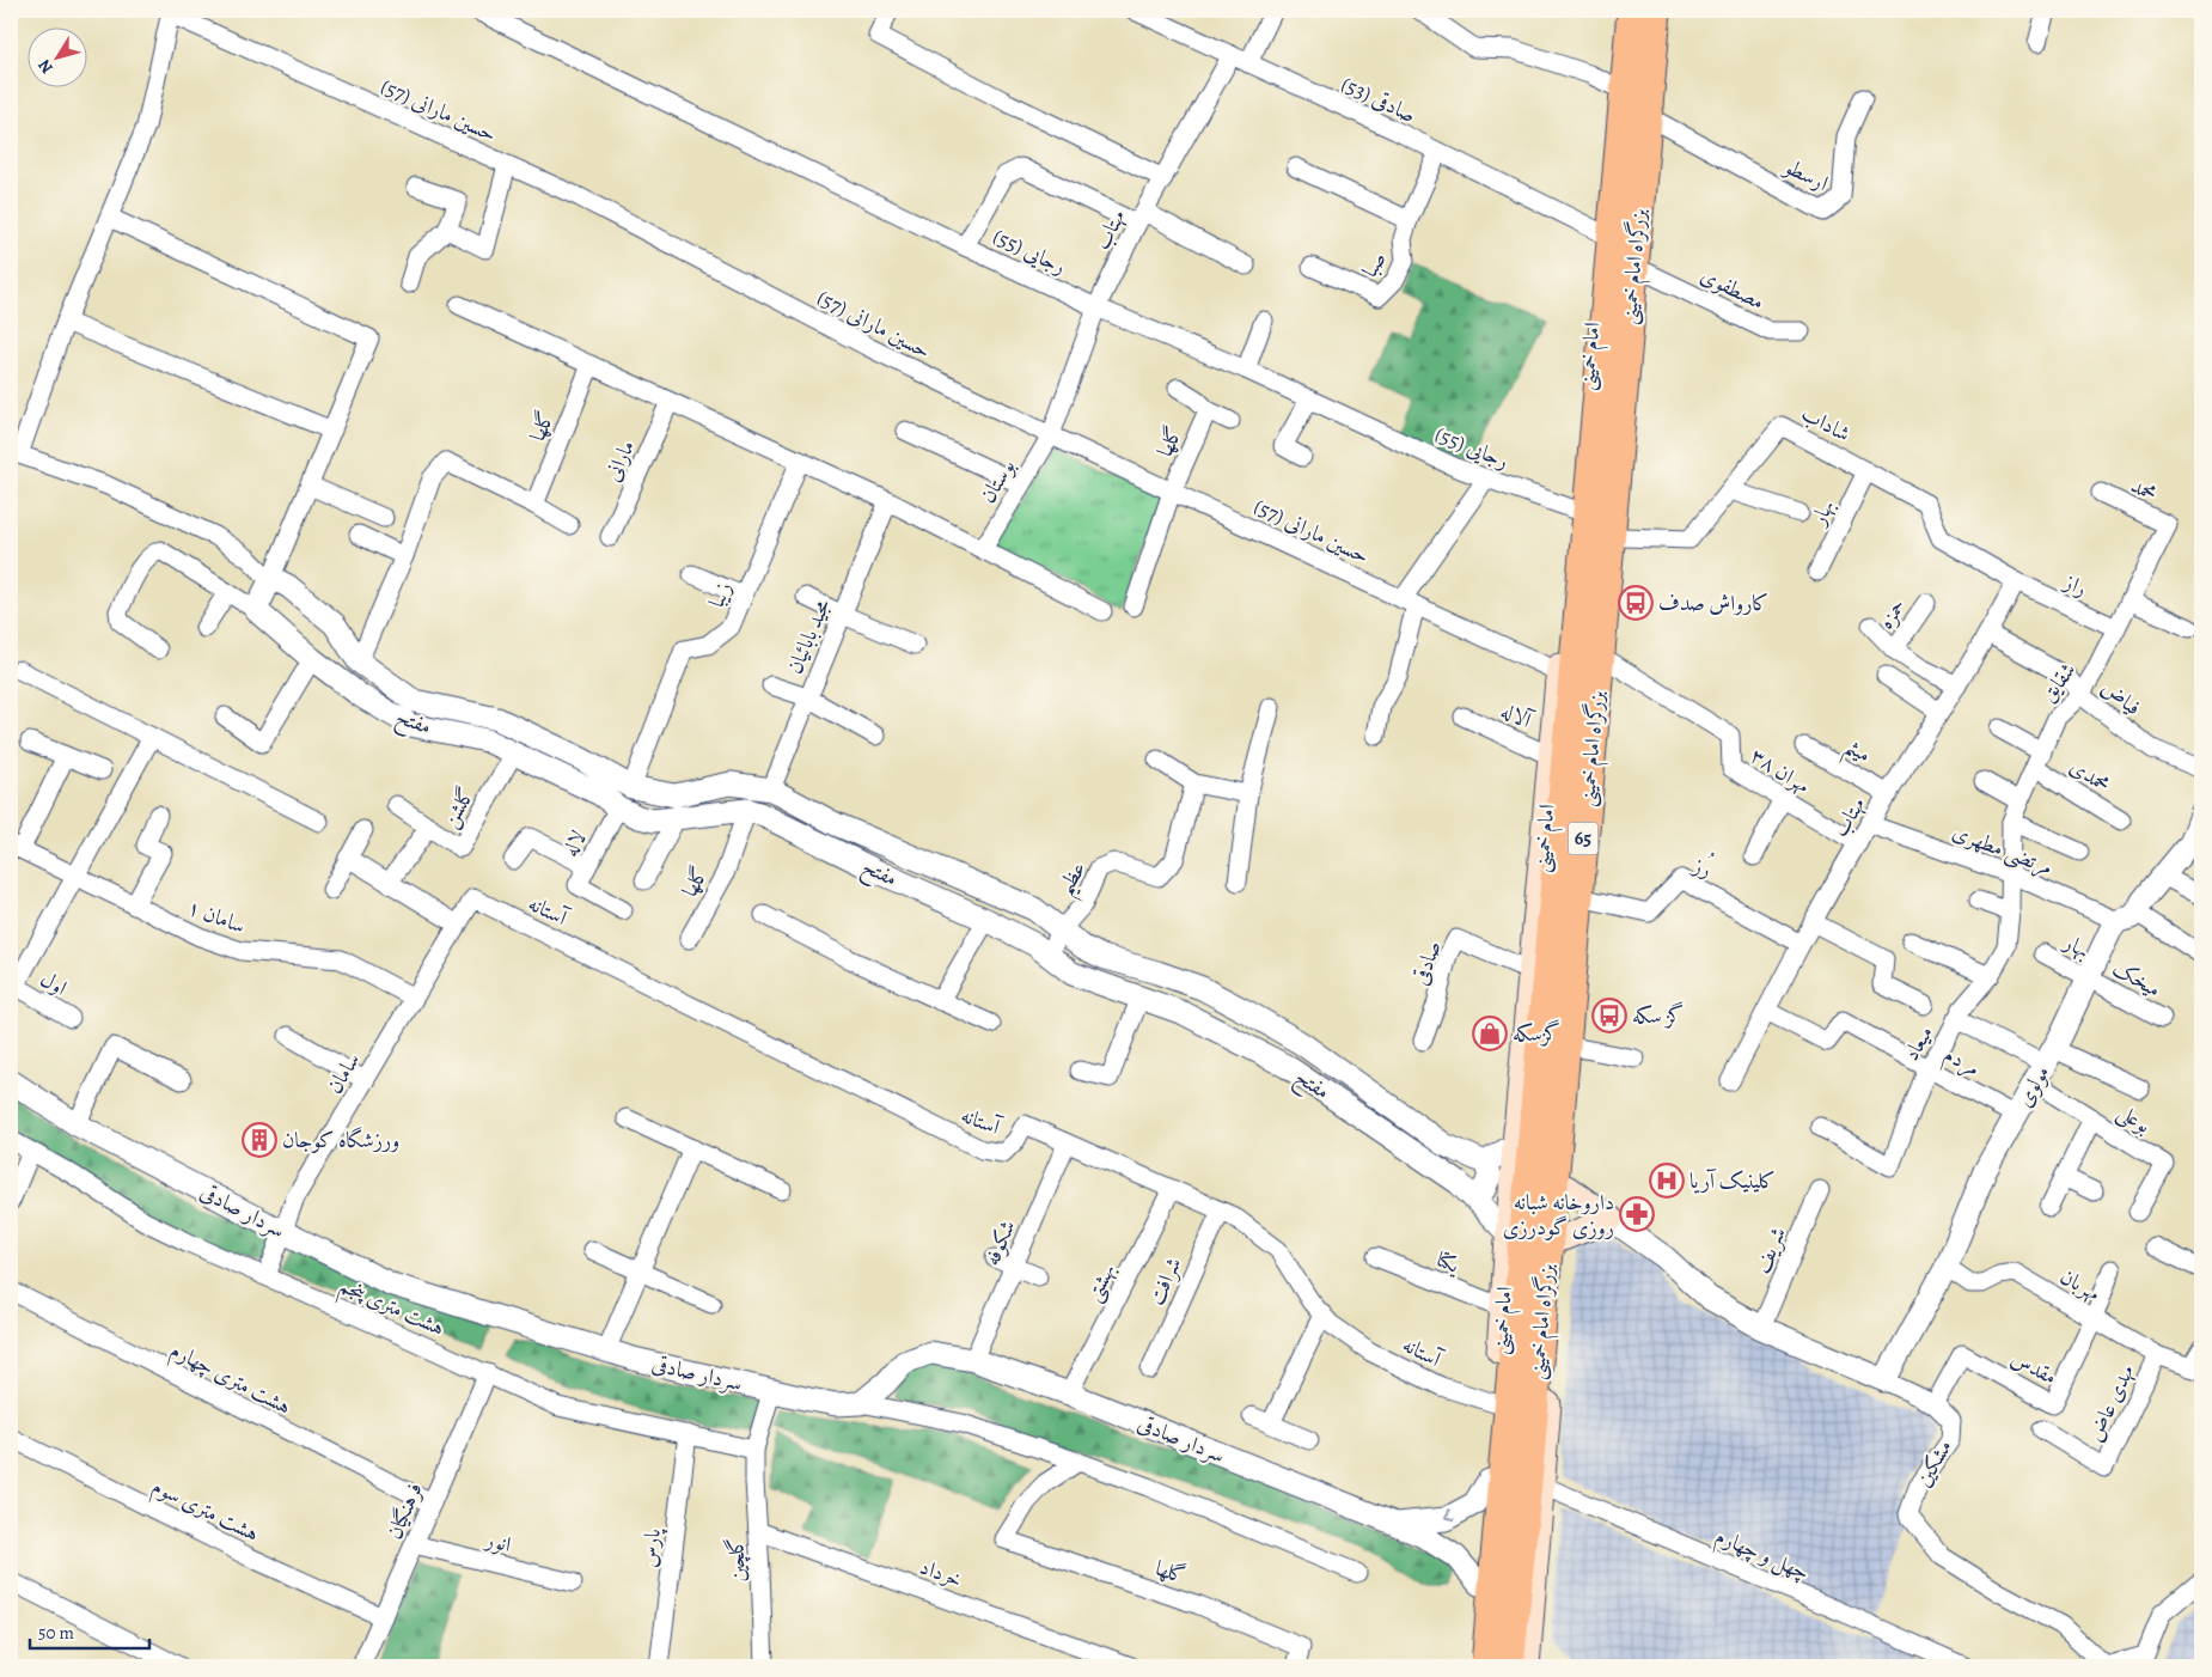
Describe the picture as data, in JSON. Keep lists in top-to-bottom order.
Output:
{
  "streets": {
    "highway": ["بزرگراه امام خمینی", "65"],
    "main road": ["امام خمینی"],
    "street": [
      "صادقی (53)",
      "حسین مارانی (57)",
      "ارسطو",
      "مهتاب",
      "رجایی (55)",
      "صبا",
      "مصطفوی",
      "شاداب",
      "گلها",
      "مارانی",
      "بوستان",
      "محمد",
      "بهار",
      "راز",
      "زیبا",
      "حمزه",
      "مجید بابائیان",
      "شقایق",
      "فیاض",
      "آلاله",
      "مفتح",
      "میثم",
      "مهران ۳۸",
      "محمدی",
      "گلشن",
      "لاله",
      "مرتضی مطهری",
      "رُز",
      "عظیم",
      "آستانه",
      "سامان ۱",
      "صادقی",
      "میخک",
      "اول",
      "میعاد",
      "مردم",
      "سامان",
      "مولوی",
      "بوعلی",
      "سردار صادقی",
      "شکوفه",
      "شریف",
      "یکتا",
      "شرافت",
      "بهشتی",
      "مهربان",
      "هشت متری پنجم",
      "مقدس",
      "هشت متری چهارم",
      "مهدی عاض",
      "مشکین",
      "هشت متری سوم",
      "فرهنگیان",
      "انور",
      "پارس",
      "چهل و چهارم",
      "گلچین",
      "خرداد"
    ]
  },
  "crossings": [
    ["صادقی (53)", "مهتاب"],
    ["صادقی (53)", "صبا"],
    ["صادقی (53)", "امام خمینی"],
    ["حسین مارانی (57)", "مهتاب"],
    ["حسین مارانی (57)", "امام خمینی"],
    ["حسین مارانی (57)", "گلها"],
    ["حسین مارانی (57)", "بوستان"],
    ["مهتاب", "رجایی (55)"],
    ["مهتاب", "شاداب"],
    ["مهتاب", "بوستان"],
    ["مهتاب", "راز"],
    ["مهتاب", "فیاض"],
    ["مهتاب", "میثم"],
    ["مهتاب", "مهران ۳۸"],
    ["مهتاب", "مرتضی مطهری"],
    ["مهتاب", "رُز"],
    ["مهتاب", "مردم"],
    ["رجایی (55)", "امام خمینی"],
    ["امام خمینی", "آلاله"],
    ["امام خمینی", "مفتح"],
    ["امام خمینی", "آستانه"],
    ["امام خمینی", "صادقی"],
    ["امام خمینی", "سردار صادقی"],
    ["امام خمینی", "یکتا"],
    ["شاداب", "بهار"],
    ["شاداب", "راز"],
    ["گلها", "مفتح"],
    ["محمد", "شقایق"],
    ["بهار", "میخک"],
    ["بهار", "مولوی"],
    ["راز", "شقایق"],
    ["زیبا", "مفتح"],
    ["مجید بابائیان", "مفتح"],
    ["شقایق", "فیاض"],
    ["شقایق", "محمدی"],
    ["شقایق", "مرتضی مطهری"],
    ["شقایق", "میعاد"],
    ["مفتح", "گلشن"],
    ["مفتح", "لاله"],
    ["مفتح", "عظیم"],
    ["مرتضی مطهری", "میعاد"],
    ["مرتضی مطهری", "مولوی"],
    ["آستانه", "سامان"],
    ["آستانه", "شکوفه"],
    ["آستانه", "شرافت"],
    ["آستانه", "بهشتی"],
    ["سامان ۱", "سامان"],
    ["میخک", "مولوی"],
    ["میعاد", "مردم"],
    ["مردم", "مولوی"],
    ["سامان", "سردار صادقی"],
    ["سامان", "هشت متری پنجم"],
    ["مولوی", "بوعلی"],
    ["مولوی", "مهربان"],
    ["مولوی", "مشکین"],
    ["سردار صادقی", "شکوفه"],
    ["سردار صادقی", "بهشتی"],
    ["سردار صادقی", "گلچین"],
    ["شریف", "مشکین"],
    ["مهربان", "مقدس"],
    ["مهربان", "مهدی عاض"],
    ["هشت متری پنجم", "فرهنگیان"],
    ["هشت متری پنجم", "پارس"],
    ["هشت متری پنجم", "گلچین"],
    ["مقدس", "مشکین"],
    ["هشت متری چهارم", "فرهنگیان"],
    ["هشت متری سوم", "فرهنگیان"],
    ["فرهنگیان", "انور"],
    ["گلچین", "خرداد"]
  ],
  "places": {
    "bus stop": ["کارواش صدف", "گز سکه"],
    "shop": ["گزسکه"],
    "building": ["ورزشگاه کوجان"],
    "hospital": ["کلینیک آریا"],
    "pharmacy": ["داروخانه شبانه روزی گودرزی"]
  },
  "scale_bar": "50 m",
  "north": "bottom left"
}
